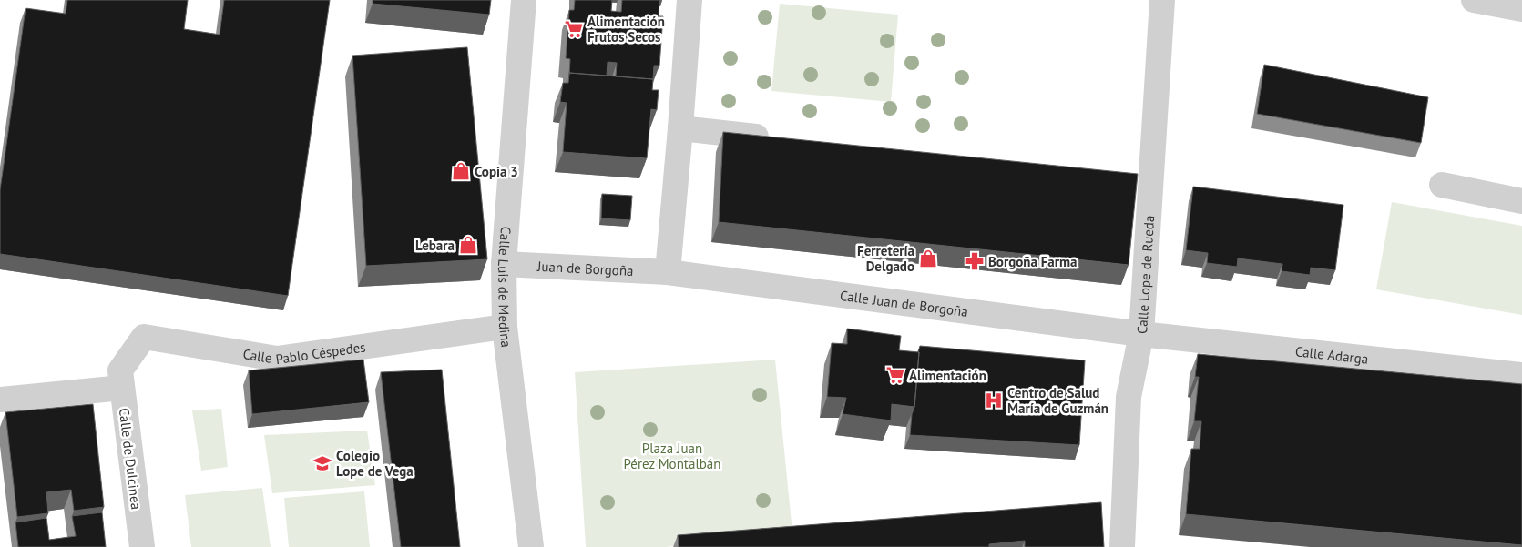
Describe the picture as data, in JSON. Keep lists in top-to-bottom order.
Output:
{
  "streets": {
    "street": [
      "Juan de Borgoña",
      "Calle Lope de Rueda",
      "Calle Luis de Medina",
      "Calle Juan de Borgoña",
      "Calle Pablo Céspedes",
      "Calle Adarga",
      "Calle de Dulcinea"
    ]
  },
  "crossings": [
    ["Juan de Borgoña", "Calle Luis de Medina"],
    ["Juan de Borgoña", "Calle Juan de Borgoña"],
    ["Calle Lope de Rueda", "Calle Juan de Borgoña"],
    ["Calle Lope de Rueda", "Calle Adarga"],
    ["Calle Luis de Medina", "Calle Pablo Céspedes"],
    ["Calle Juan de Borgoña", "Calle Adarga"],
    ["Calle Pablo Céspedes", "Calle de Dulcinea"]
  ],
  "parks": ["Plaza Juan Pérez Montalbán"],
  "places": {
    "supermarket": ["Alimentación Frutos Secos", "Alimentación"],
    "shop": ["Copia 3", "Lebara", "Ferretería Delgado"],
    "pharmacy": ["Borgoña Farma"],
    "hospital": ["Centro de Salud María de Guzmán"],
    "school or university": ["Colegio Lope de Vega"]
  }
}
